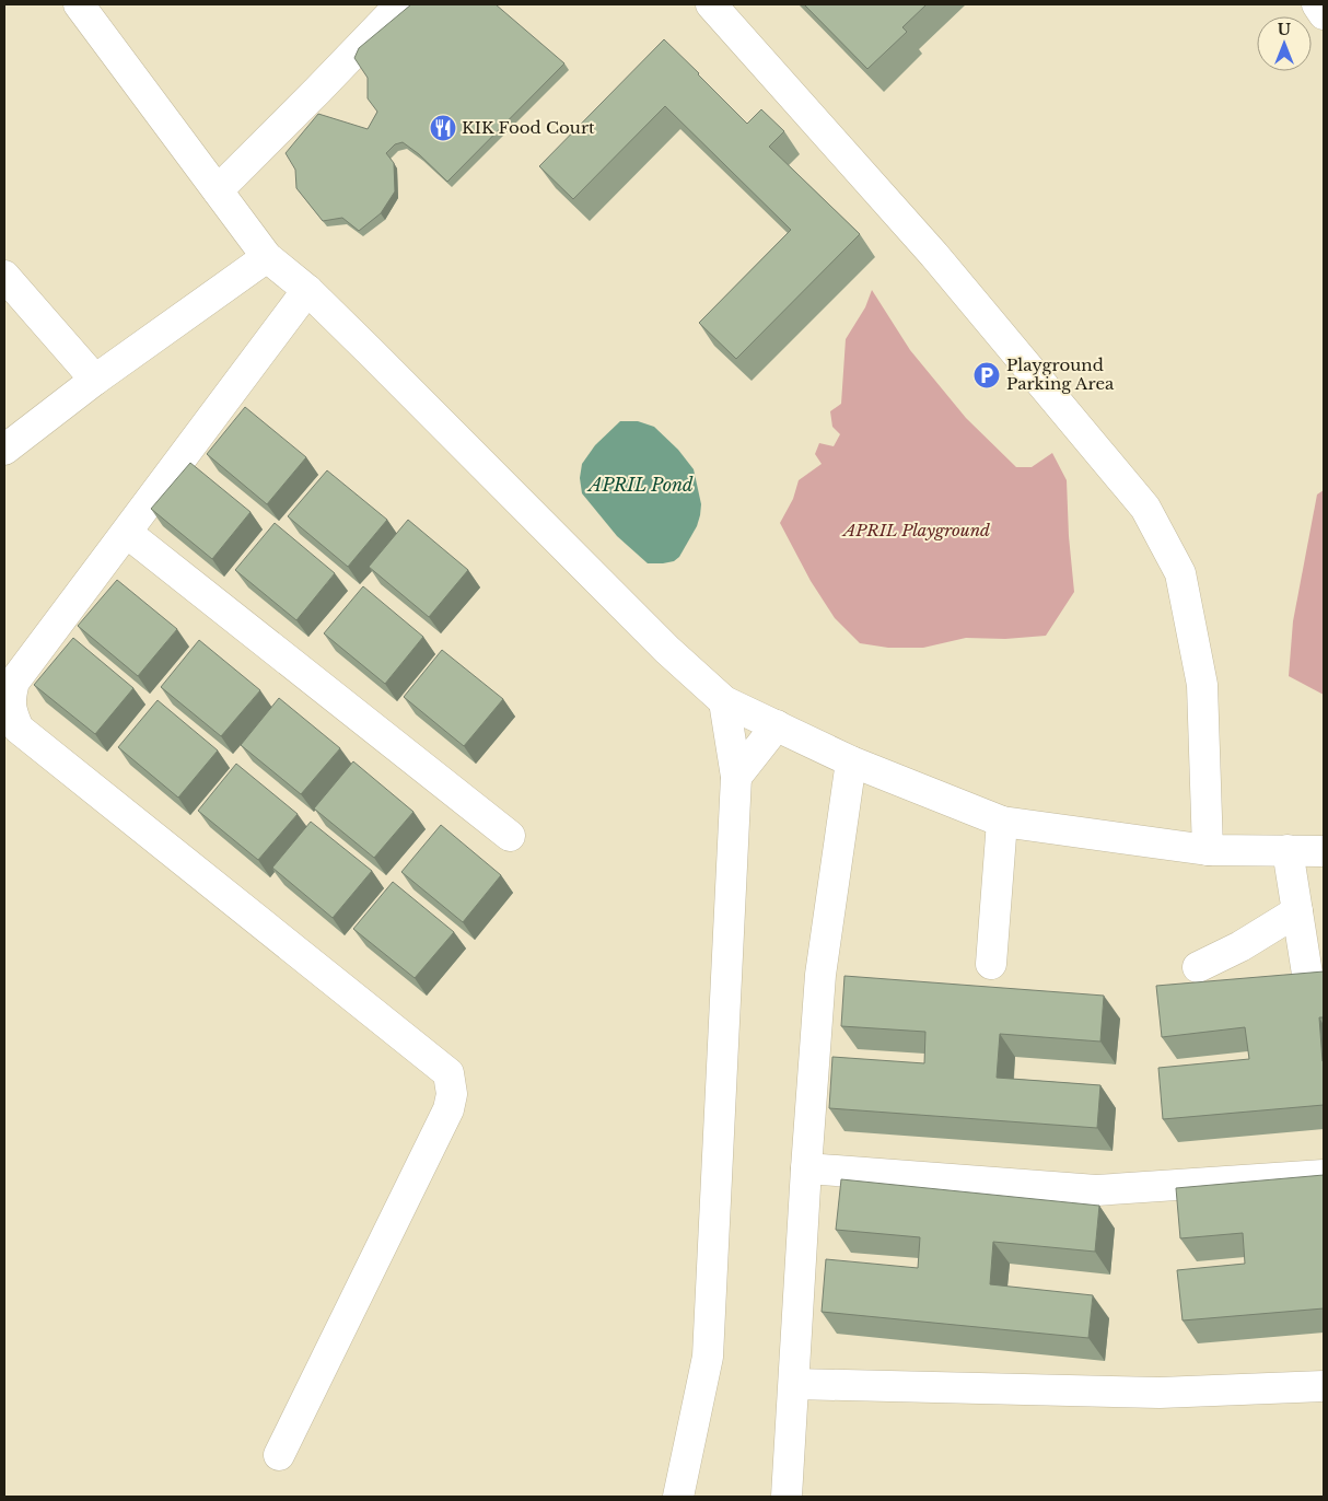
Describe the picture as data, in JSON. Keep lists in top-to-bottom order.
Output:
{
  "water": ["APRIL Pond"],
  "parks": ["APRIL Playground"],
  "places": {
    "restaurant": ["KIK Food Court"],
    "parking": ["Playground Parking Area"]
  },
  "north": "top"
}
